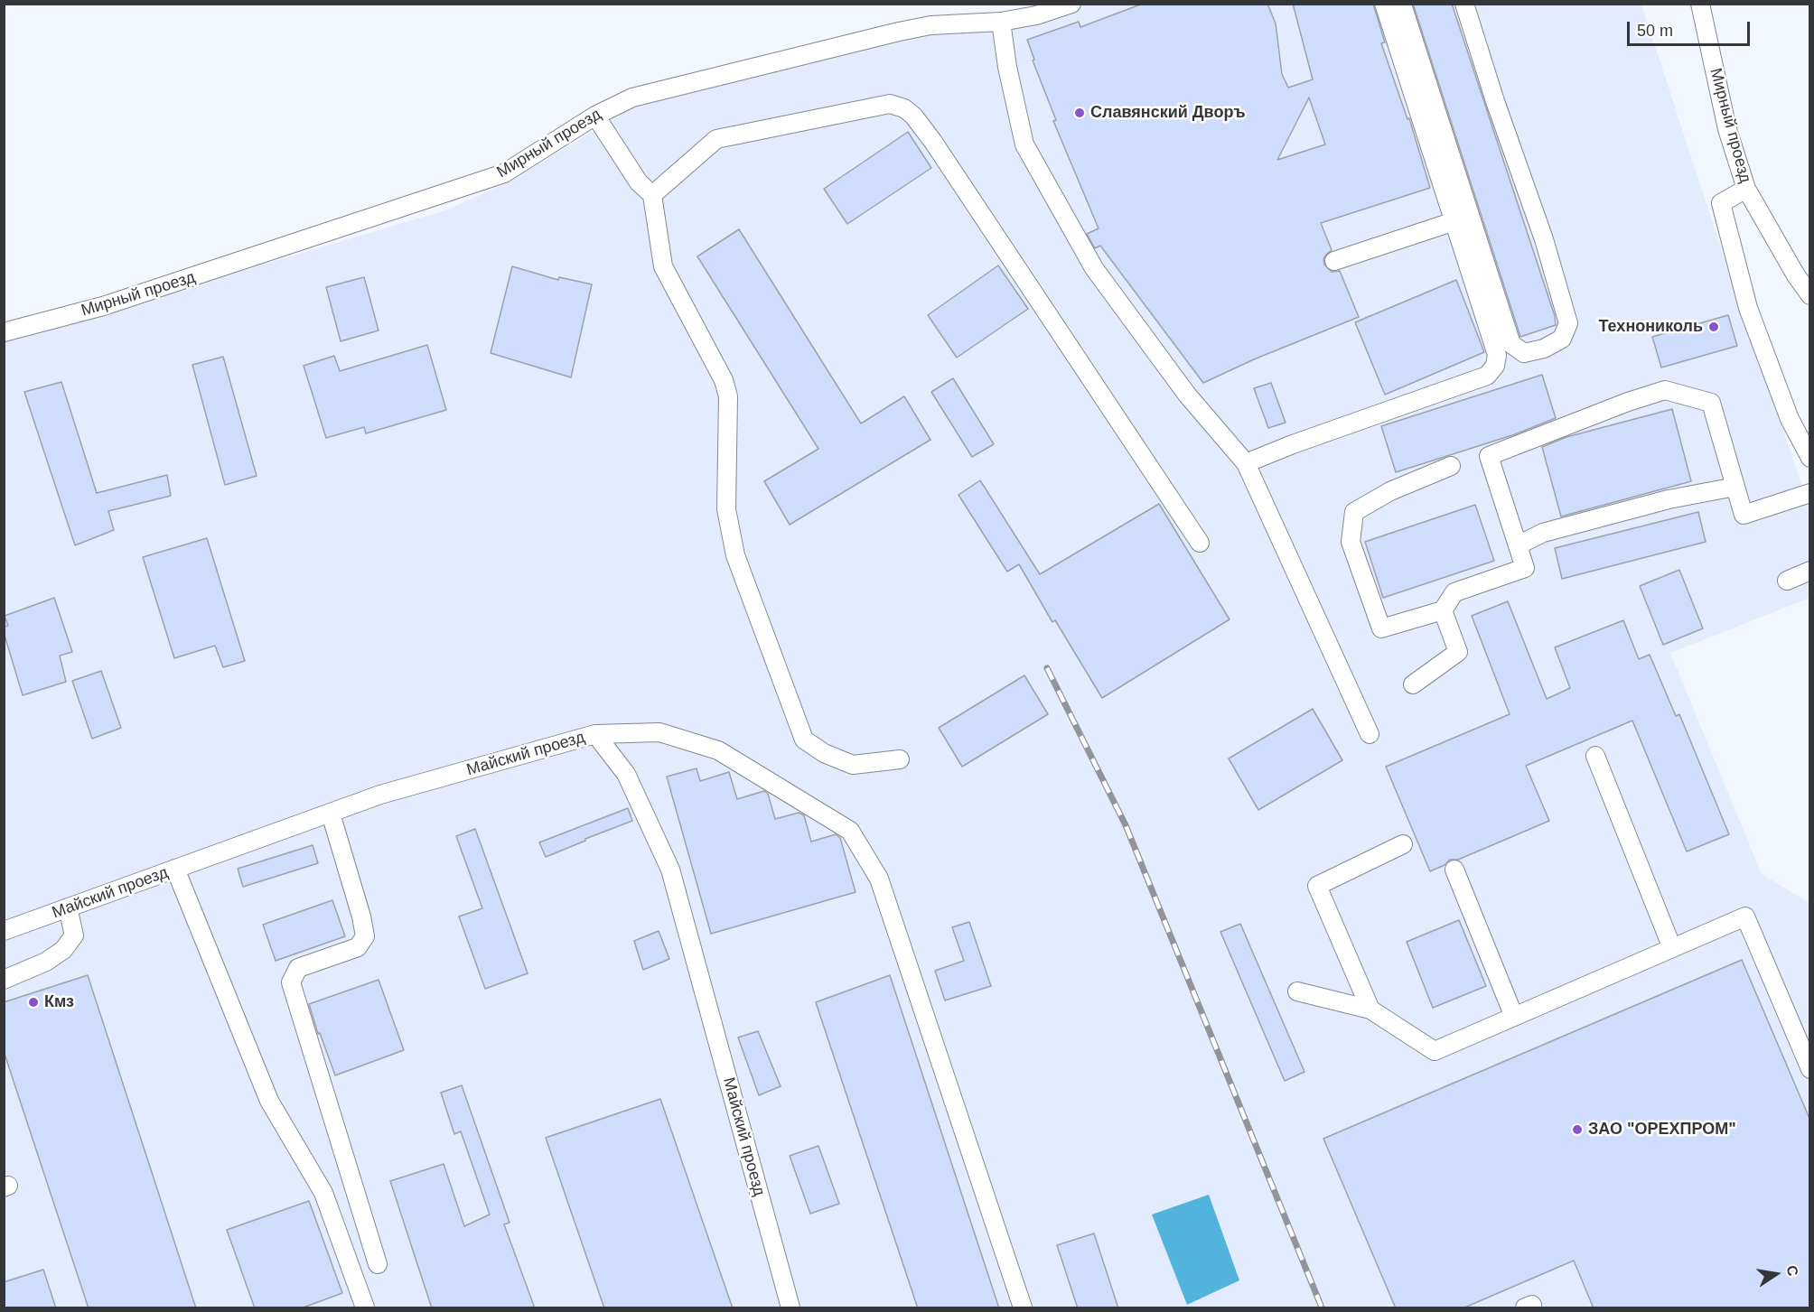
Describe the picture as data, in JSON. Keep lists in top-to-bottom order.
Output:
{
  "streets": {
    "street": ["Мирный проезд", "Майский проезд"]
  },
  "places": [
    "Cлавянский Дворъ",
    "Технониколь",
    "Кмз",
    "ЗАО \"ОРЕХПРОМ\""
  ],
  "scale_bar": "50 m",
  "north": "right"
}
